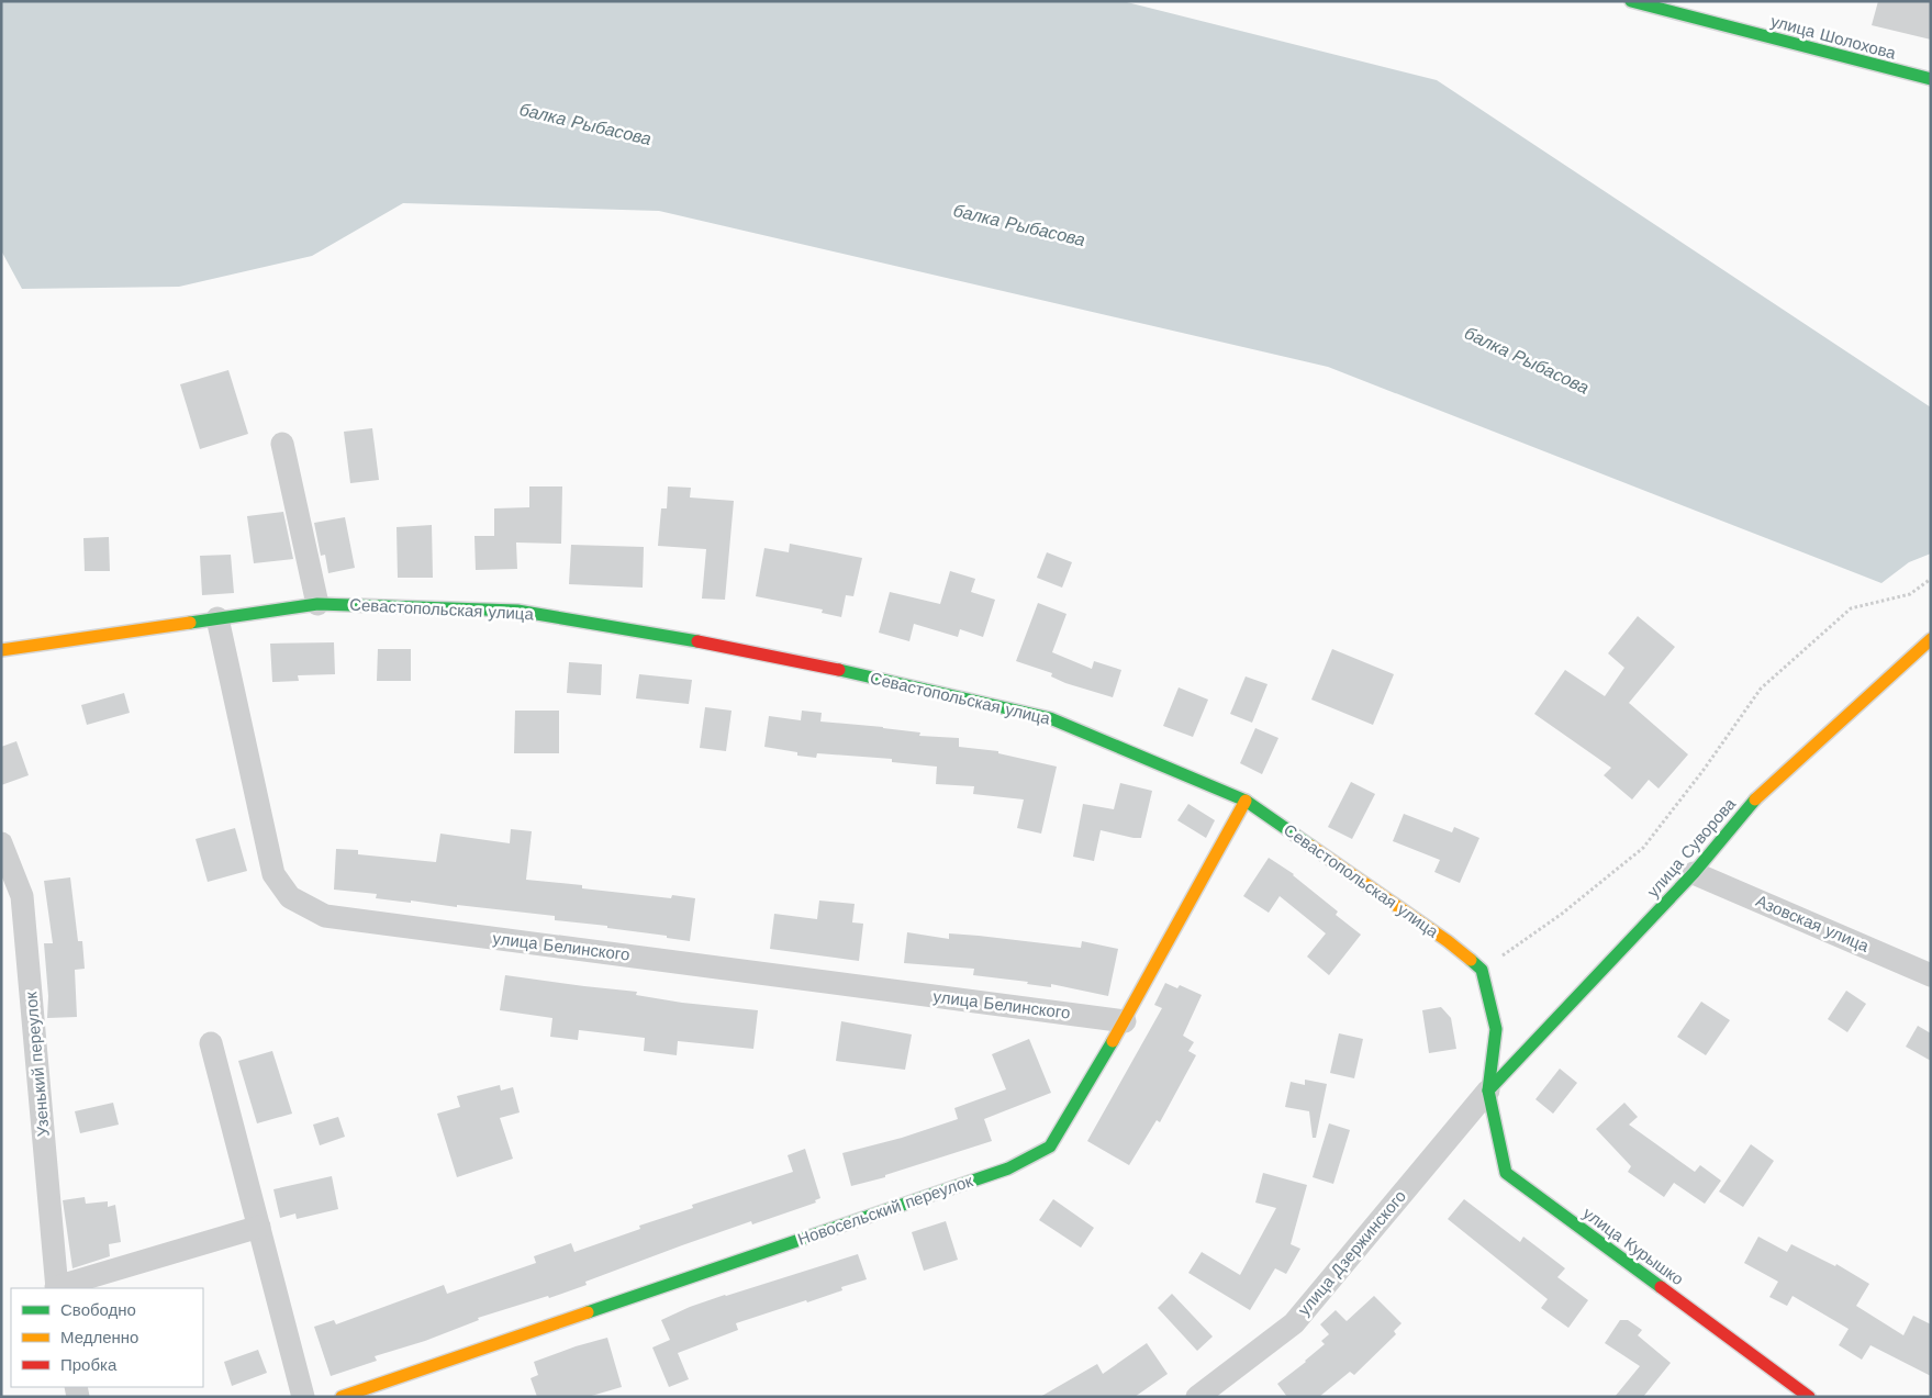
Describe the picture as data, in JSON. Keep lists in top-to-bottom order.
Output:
{
  "streets": {
    "main road": [
      "улица Шолохова",
      "Севастопольская улица",
      "улица Суворова",
      "Новосельский переулок",
      "улица Курышко"
    ],
    "street": [
      "Азовская улица",
      "улица Белинского",
      "Узенький переулок",
      "улица Дзержинского"
    ]
  },
  "crossings": [
    ["Севастопольская улица", "улица Белинского"],
    ["Севастопольская улица", "Новосельский переулок"],
    ["улица Суворова", "Азовская улица"],
    ["улица Суворова", "улица Курышко"],
    ["улица Суворова", "улица Дзержинского"],
    ["улица Белинского", "Новосельский переулок"],
    ["улица Курышко", "улица Дзержинского"]
  ],
  "water": ["балка Рыбасова"],
  "legend": ["Свободно", "Медленно", "Пробка"]
}
